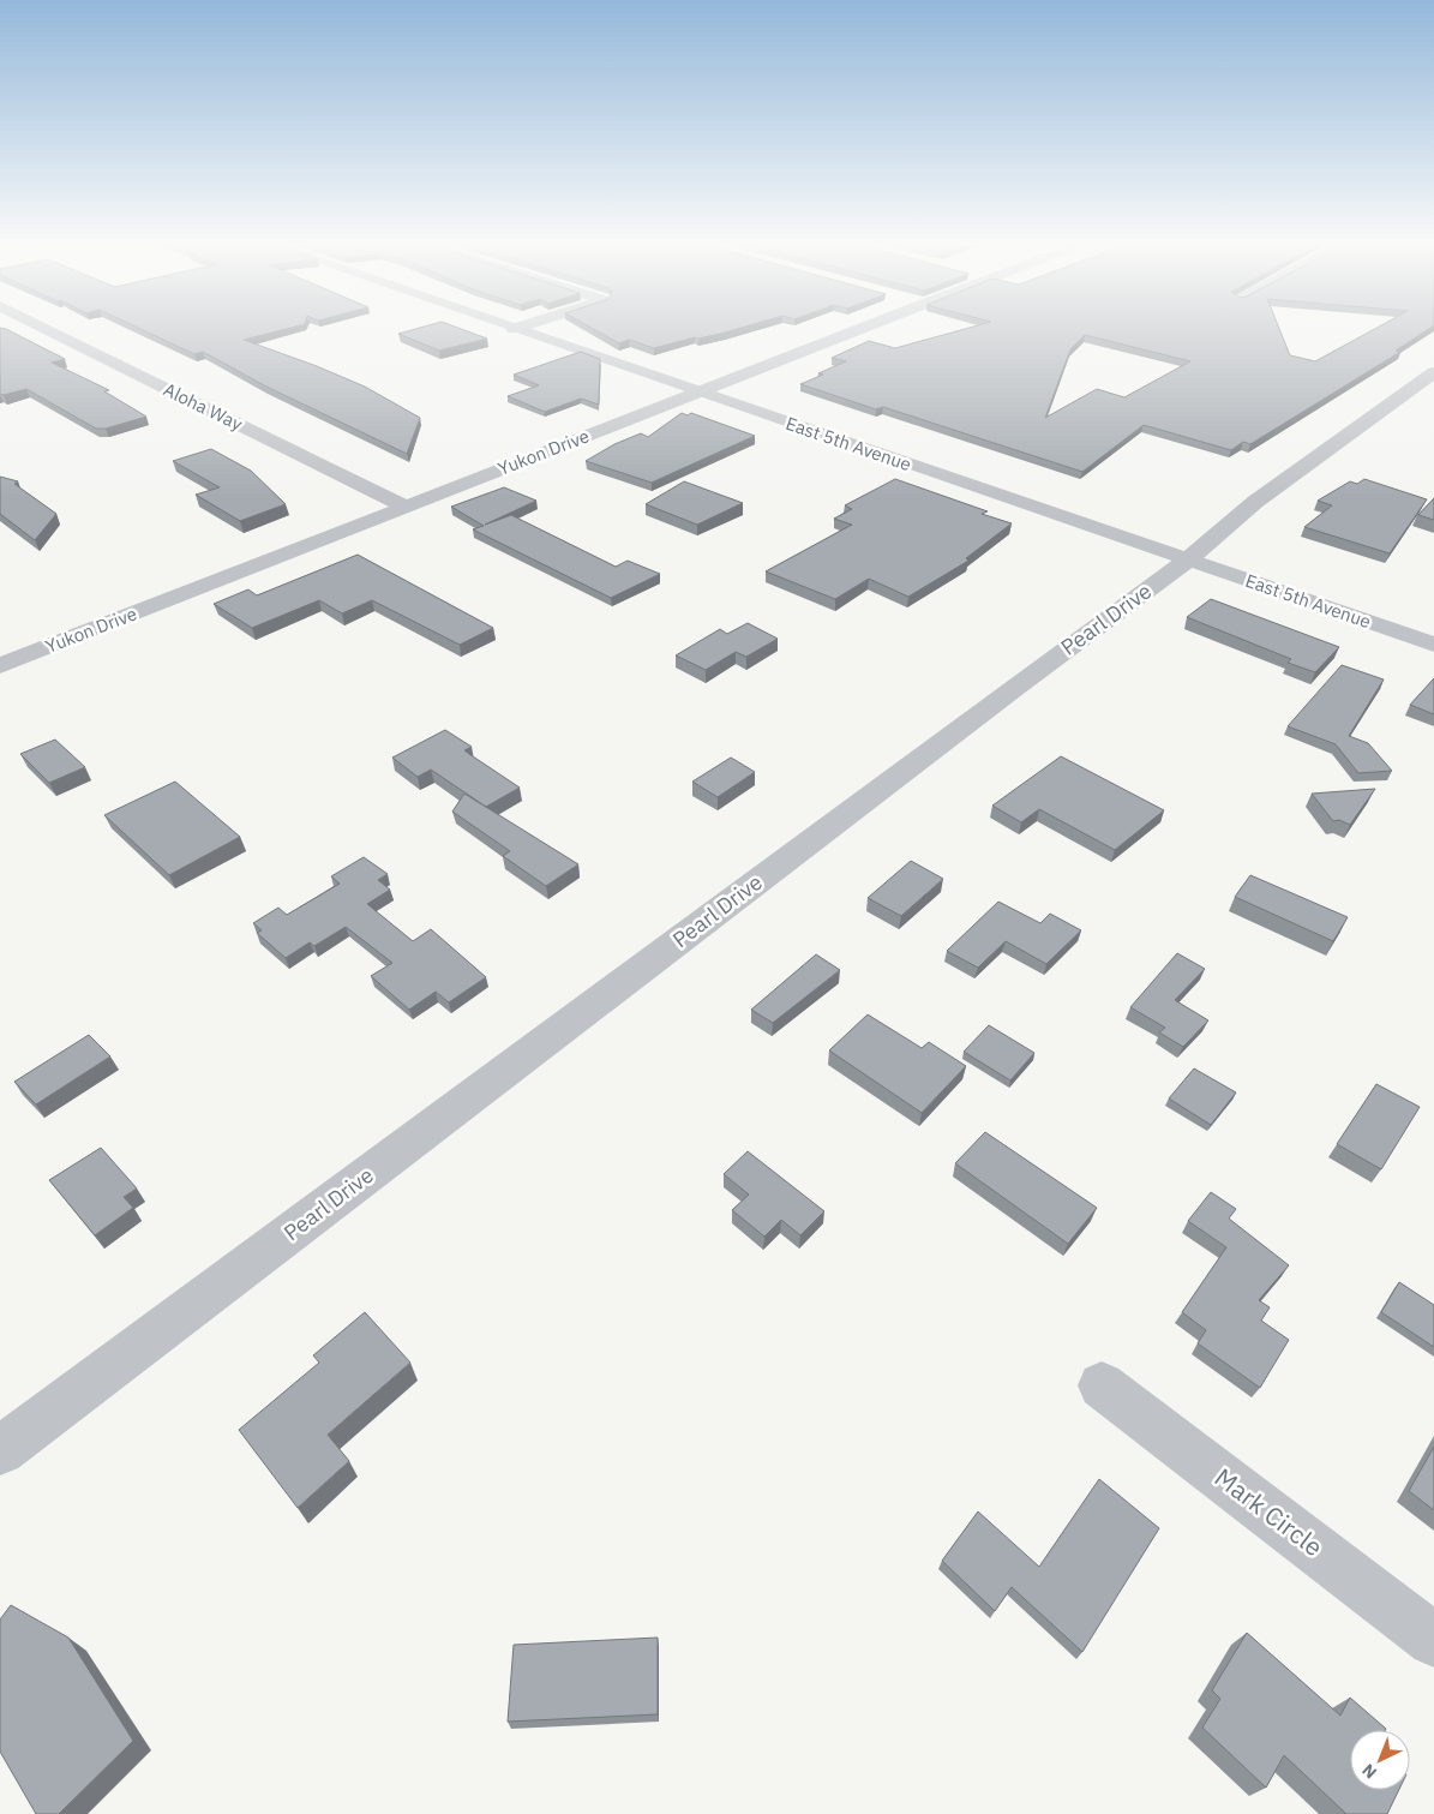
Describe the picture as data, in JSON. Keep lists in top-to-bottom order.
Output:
{
  "streets": {
    "street": [
      "Aloha Way",
      "East 5th Avenue",
      "Yukon Drive",
      "Pearl Drive",
      "Mark Circle"
    ]
  },
  "crossings": [
    ["Aloha Way", "Yukon Drive"],
    ["East 5th Avenue", "Yukon Drive"],
    ["East 5th Avenue", "Pearl Drive"]
  ],
  "north": "bottom left"
}
